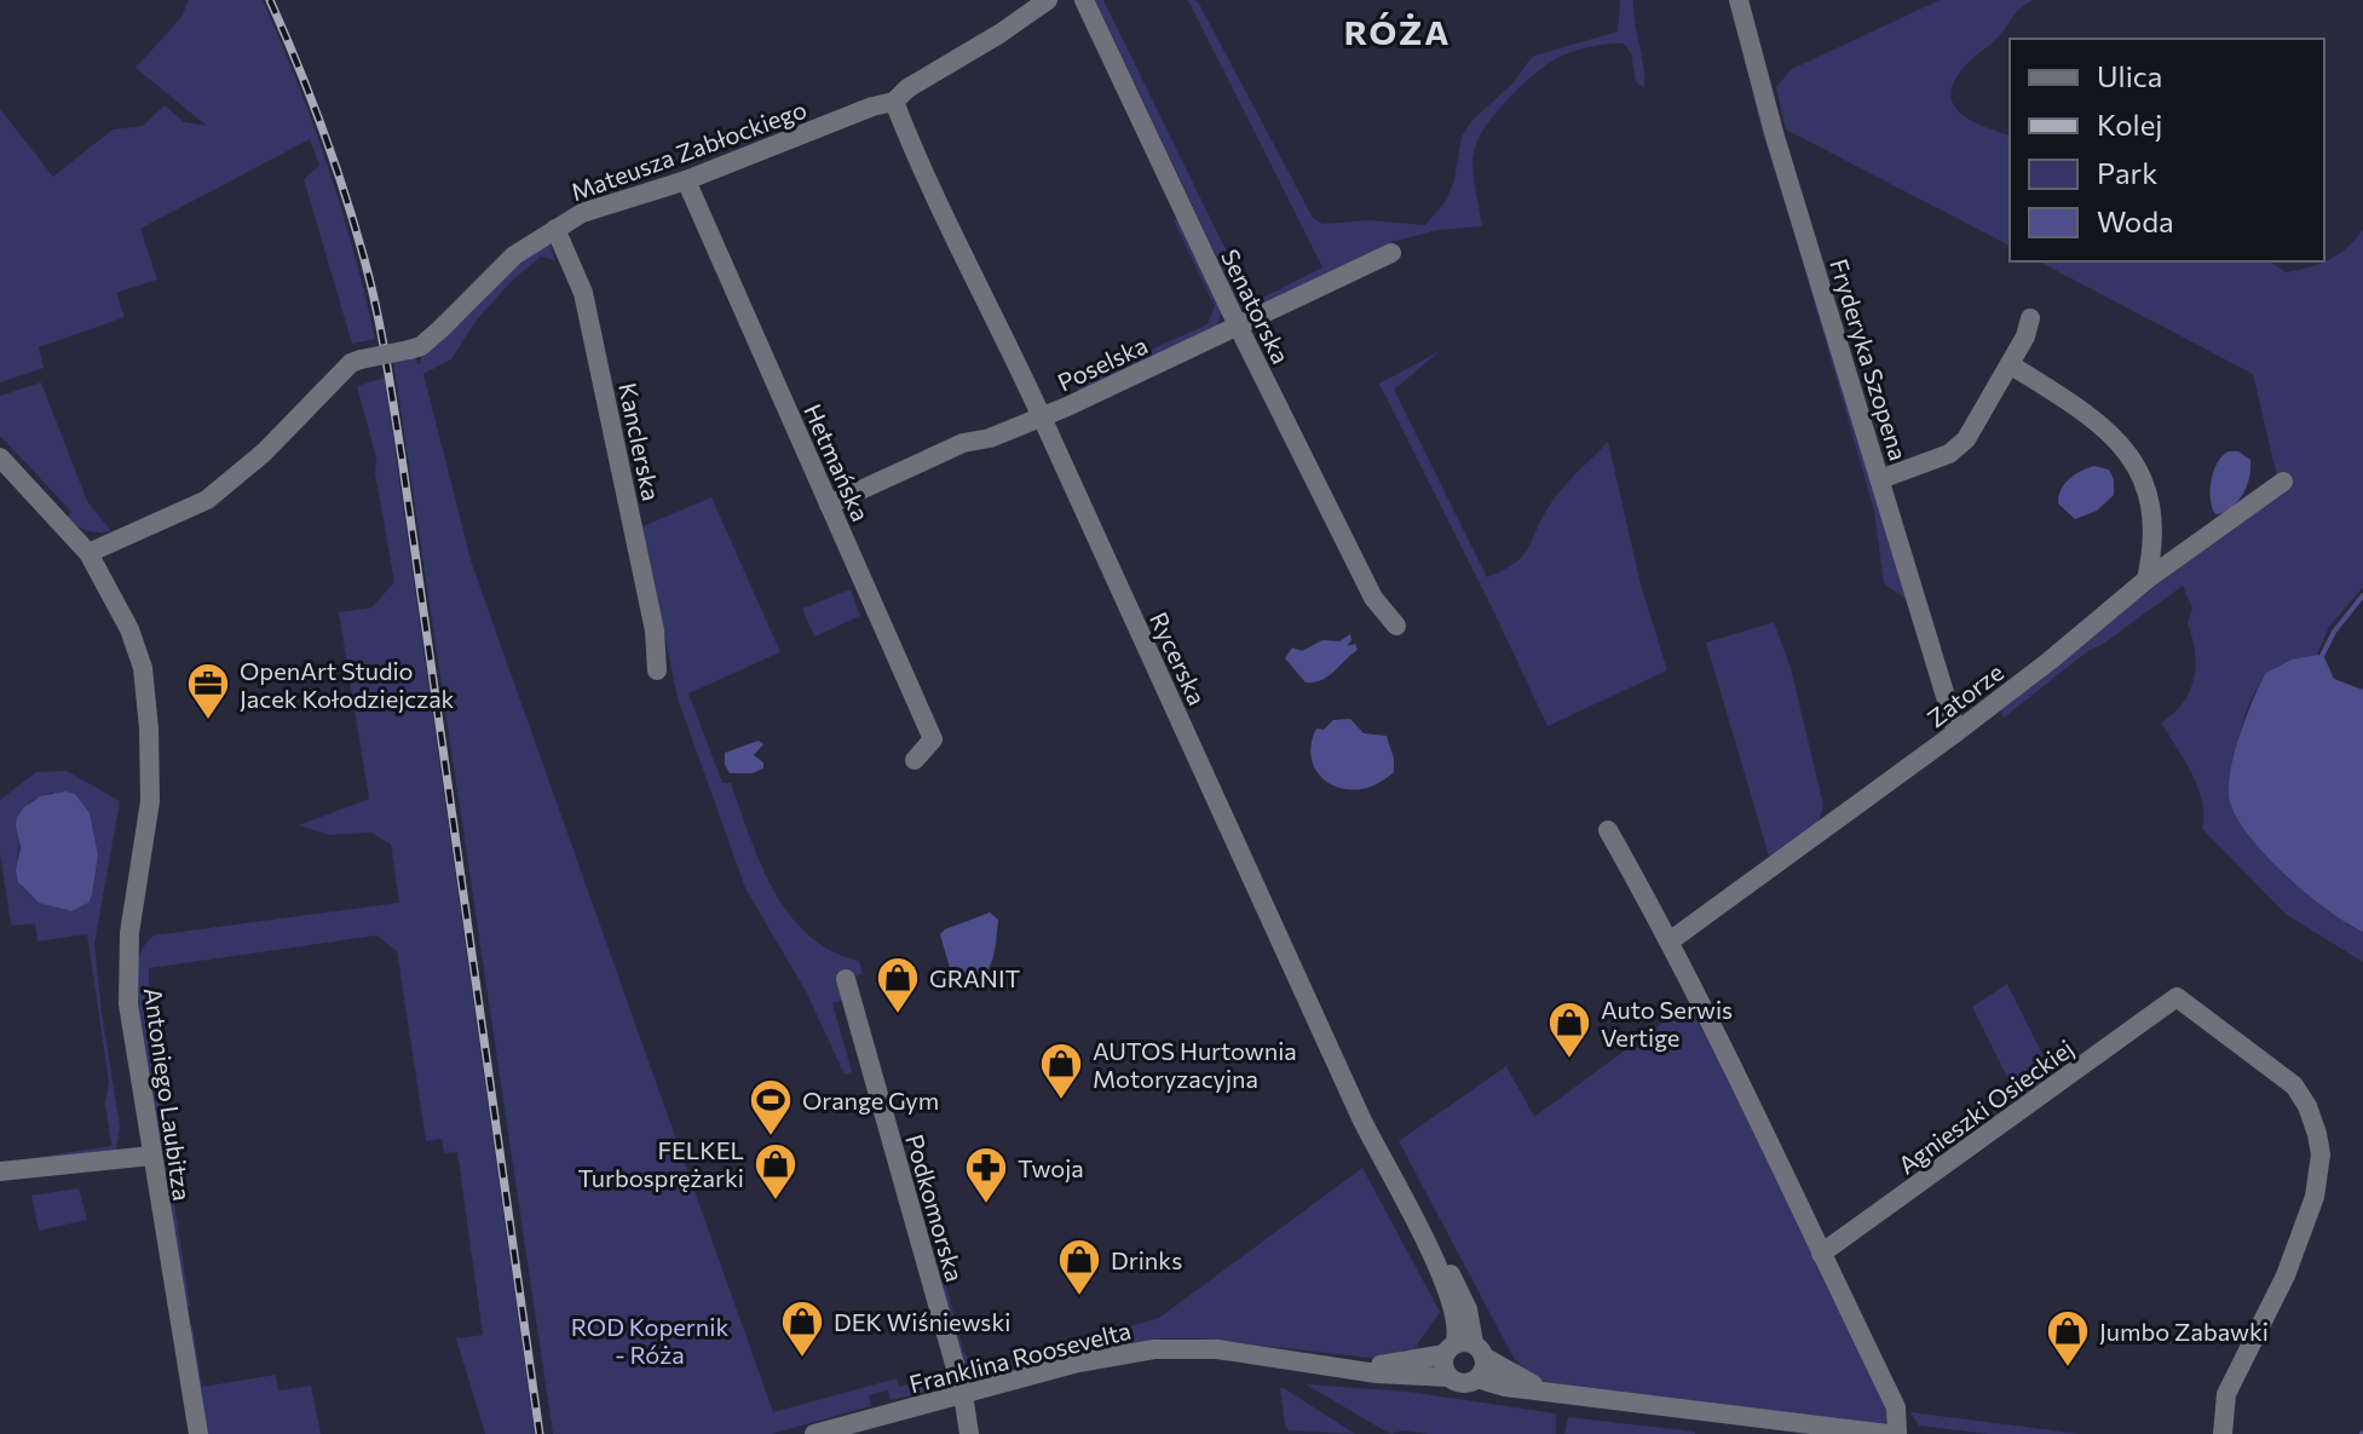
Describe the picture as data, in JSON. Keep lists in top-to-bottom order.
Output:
{
  "streets": {
    "street": [
      "Mateusza Zabłockiego",
      "Senatorska",
      "Fryderyka Szopena",
      "Poselska",
      "Kanclerska",
      "Hetmańska",
      "Rycerska",
      "Zatorze",
      "Antoniego Laubitza",
      "Agnieszki Osieckiej",
      "Podkomorska",
      "Franklina Roosevelta"
    ]
  },
  "crossings": [
    ["Mateusza Zabłockiego", "Kanclerska"],
    ["Mateusza Zabłockiego", "Hetmańska"],
    ["Mateusza Zabłockiego", "Rycerska"],
    ["Mateusza Zabłockiego", "Antoniego Laubitza"],
    ["Senatorska", "Poselska"],
    ["Fryderyka Szopena", "Zatorze"],
    ["Poselska", "Hetmańska"],
    ["Poselska", "Rycerska"],
    ["Rycerska", "Franklina Roosevelta"],
    ["Podkomorska", "Franklina Roosevelta"]
  ],
  "districts": ["RÓŻA"],
  "parks": ["ROD Kopernik - Róża"],
  "places": {
    "office": ["OpenArt Studio Jacek Kołodziejczak"],
    "shop": [
      "GRANIT",
      "Auto Serwis Vertige",
      "AUTOS Hurtownia Motoryzacyjna",
      "FELKEL Turbosprężarki",
      "Drinks",
      "DEK Wiśniewski",
      "Jumbo Zabawki"
    ],
    "sports": ["Orange Gym"],
    "pharmacy": ["Twoja"]
  },
  "legend": [
    "Ulica",
    "Kolej",
    "Park",
    "Woda"
  ]
}
